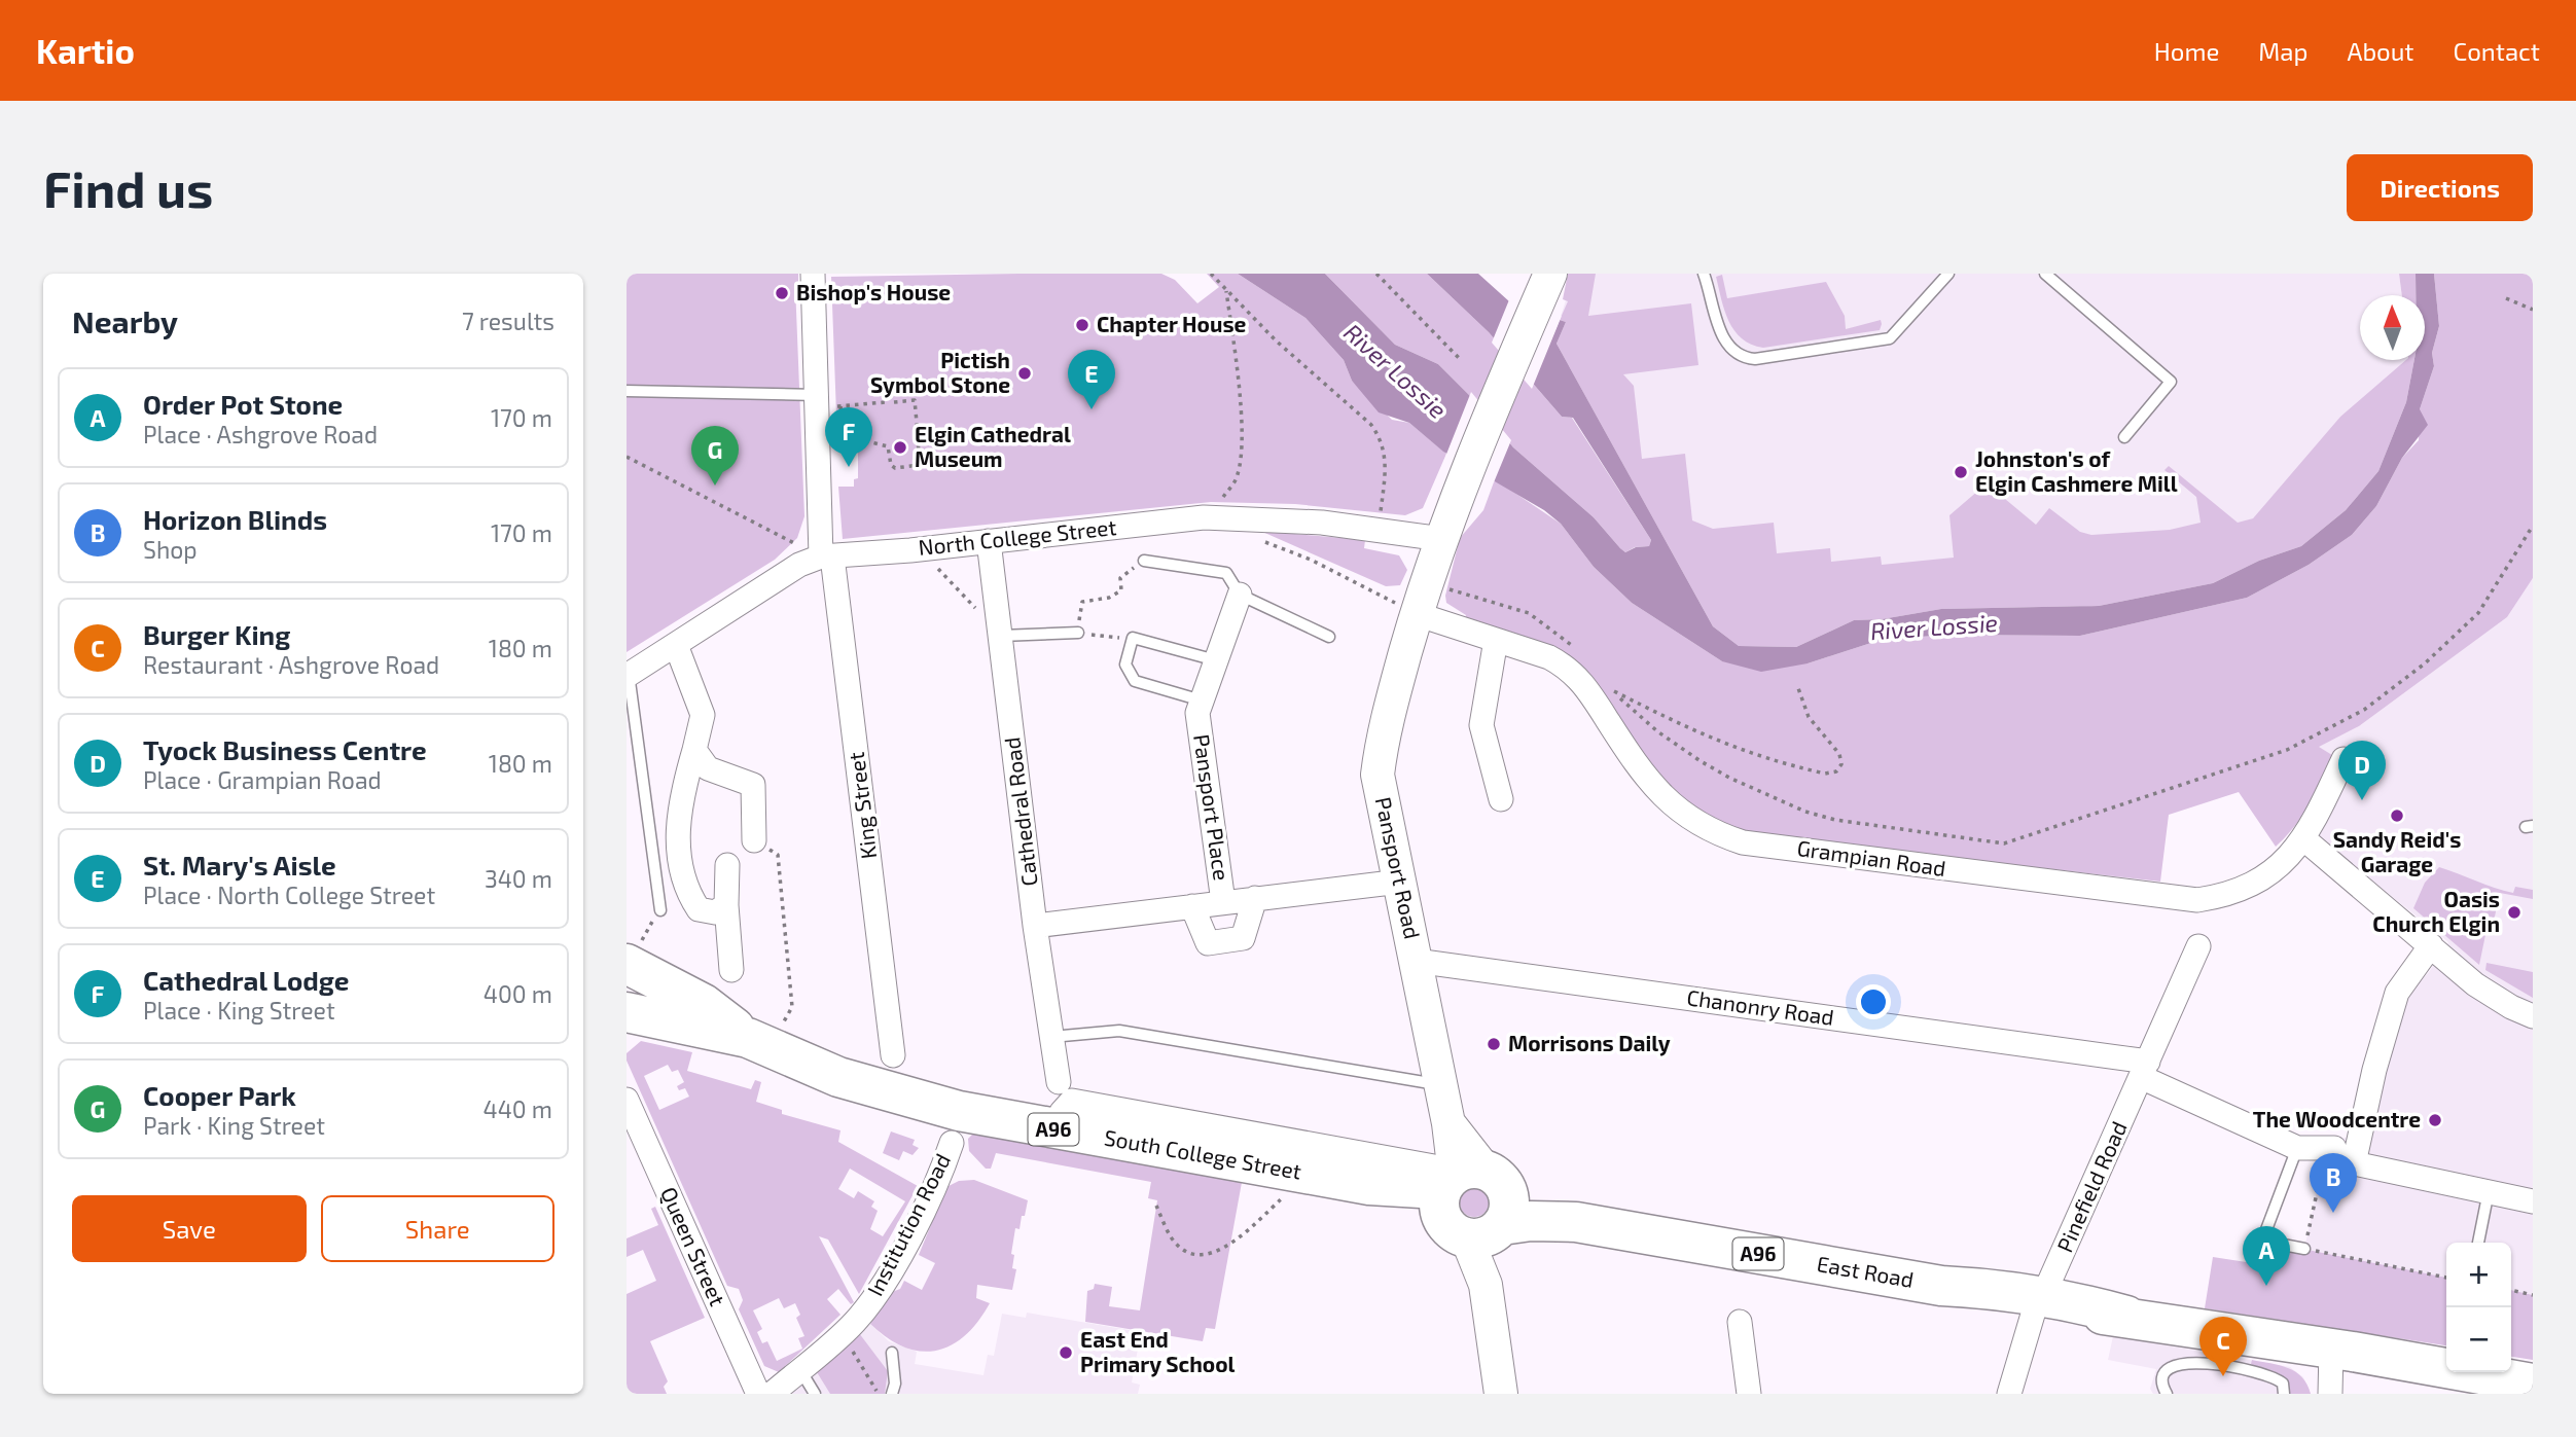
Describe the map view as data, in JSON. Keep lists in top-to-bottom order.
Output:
{
  "streets": {
    "highway": ["A96", "South College Street", "East Road"],
    "street": [
      "North College Street",
      "King Street",
      "Pansport Place",
      "Cathedral Road",
      "Grampian Road",
      "Pansport Road",
      "Chanonry Road",
      "Pinefield Road",
      "Institution Road",
      "Queen Street"
    ]
  },
  "crossings": [
    ["North College Street", "King Street"],
    ["North College Street", "Cathedral Road"],
    ["North College Street", "Pansport Road"],
    ["Pansport Place", "Cathedral Road"],
    ["Pansport Place", "Pansport Road"],
    ["Grampian Road", "Pansport Road"],
    ["Pansport Road", "Chanonry Road"],
    ["Pansport Road", "South College Street"],
    ["Pansport Road", "East Road"],
    ["Chanonry Road", "Pinefield Road"],
    ["A96", "Pinefield Road"],
    ["A96", "East Road"],
    ["South College Street", "East Road"],
    ["Pinefield Road", "East Road"]
  ],
  "water": ["River Lossie"],
  "places": [
    "Bishop's House",
    "Chapter House",
    "Pictish Symbol Stone",
    "Elgin Cathedral Museum",
    "Johnston's of Elgin Cashmere Mill",
    "Sandy Reid's Garage",
    "Oasis Church Elgin",
    "Morrisons Daily",
    "The Woodcentre",
    "East End Primary School"
  ],
  "north": "top",
  "page": {
    "header": "Kartio",
    "nav": [
      "Home",
      "Map",
      "About",
      "Contact"
    ],
    "buttons": [
      "Directions",
      ["Save", "Share"]
    ],
    "title": "Find us",
    "heading": ["Nearby", "7 results"],
    "pins": [
      "E",
      "F",
      "G",
      "D",
      "B",
      "A",
      "C"
    ],
    "list": [
      {
        "mark": "A",
        "name": "Order Pot Stone",
        "note": "Place · Ashgrove Road",
        "value": "170 m"
      },
      {
        "mark": "B",
        "name": "Horizon Blinds",
        "note": "Shop",
        "value": "170 m"
      },
      {
        "mark": "C",
        "name": "Burger King",
        "note": "Restaurant · Ashgrove Road",
        "value": "180 m"
      },
      {
        "mark": "D",
        "name": "Tyock Business Centre",
        "note": "Place · Grampian Road",
        "value": "180 m"
      },
      {
        "mark": "E",
        "name": "St. Mary's Aisle",
        "note": "Place · North College Street",
        "value": "340 m"
      },
      {
        "mark": "F",
        "name": "Cathedral Lodge",
        "note": "Place · King Street",
        "value": "400 m"
      },
      {
        "mark": "G",
        "name": "Cooper Park",
        "note": "Park · King Street",
        "value": "440 m"
      }
    ],
    "map_buttons": ["+", "−"]
  }
}
